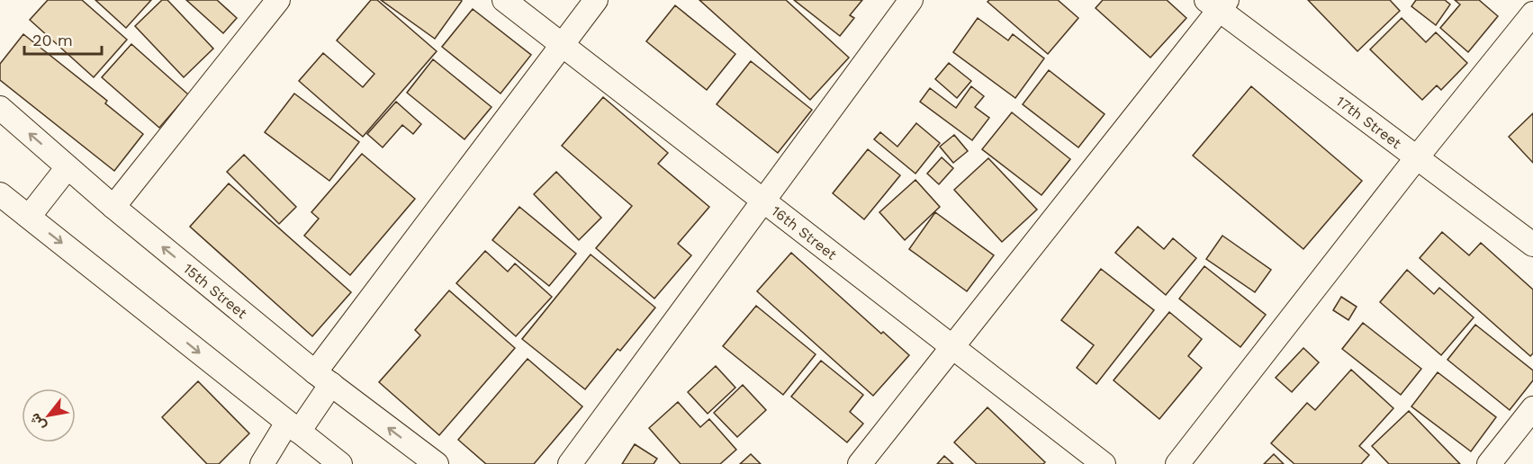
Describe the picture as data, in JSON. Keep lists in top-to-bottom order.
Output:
{
  "streets": {
    "street": ["17th Street", "16th Street", "15th Street"]
  },
  "scale_bar": "20 m",
  "north": "bottom left"
}
